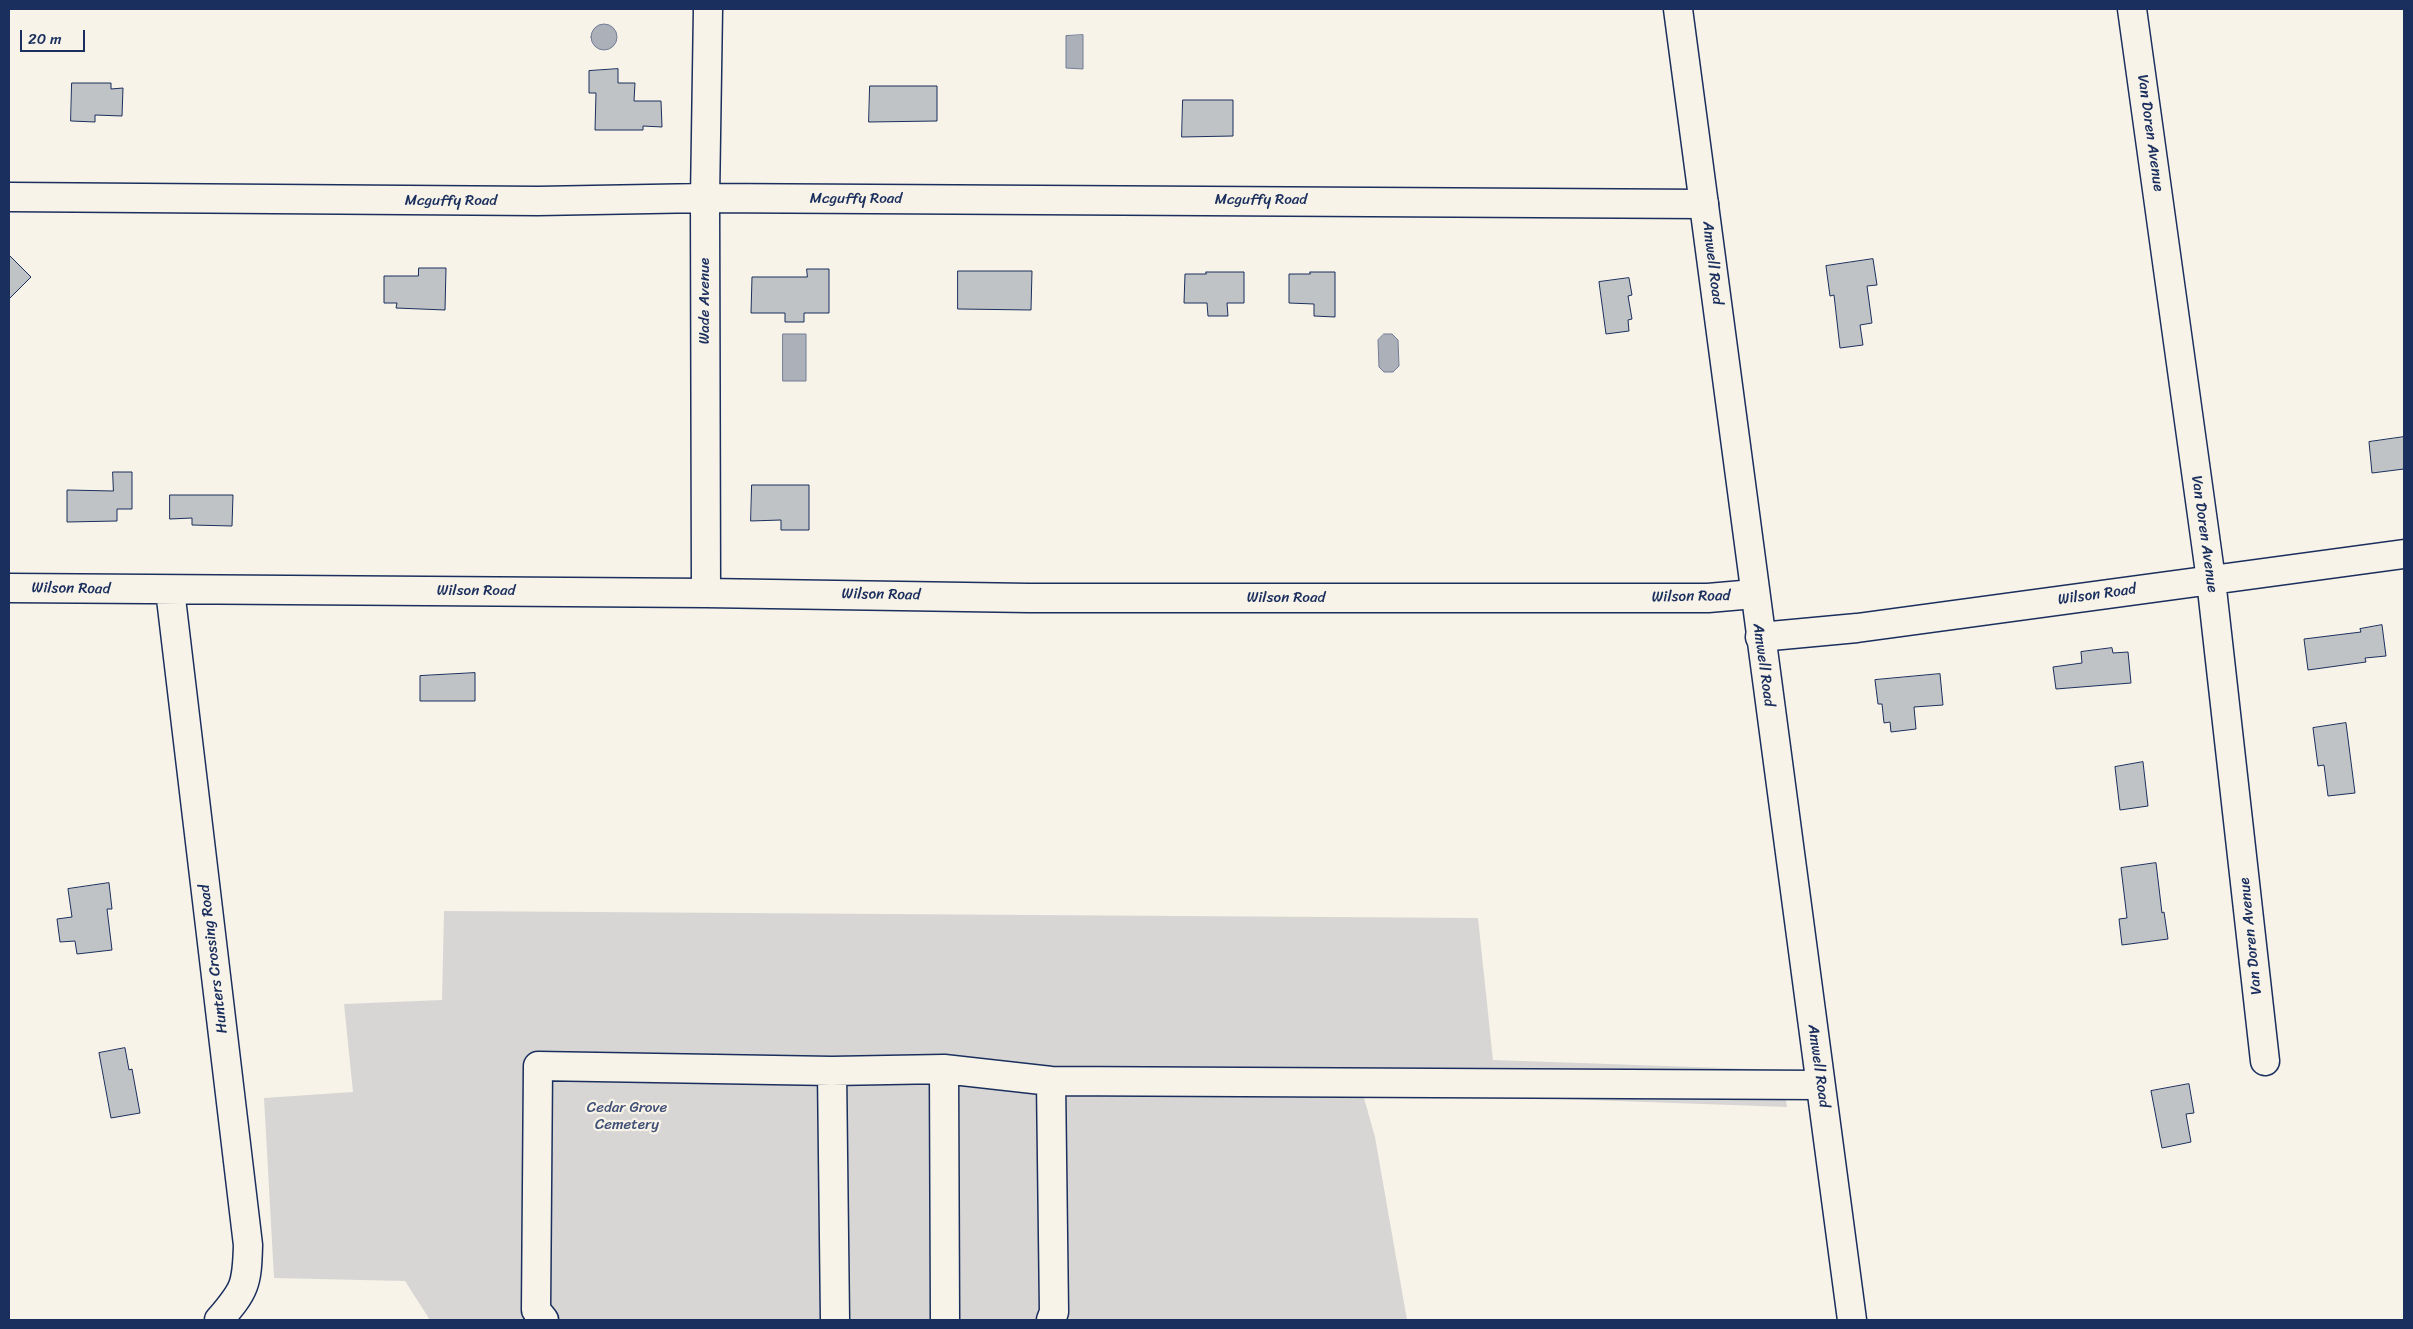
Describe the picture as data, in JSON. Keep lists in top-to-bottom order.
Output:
{
  "streets": {
    "street": [
      "Van Doren Avenue",
      "Mcguffy Road",
      "Amwell Road",
      "Wade Avenue",
      "Wilson Road",
      "Hunters Crossing Road"
    ]
  },
  "crossings": [
    ["Van Doren Avenue", "Wilson Road"],
    ["Mcguffy Road", "Amwell Road"],
    ["Mcguffy Road", "Wade Avenue"],
    ["Amwell Road", "Wilson Road"],
    ["Wade Avenue", "Wilson Road"],
    ["Wilson Road", "Hunters Crossing Road"]
  ],
  "parks": ["Cedar Grove Cemetery"],
  "scale_bar": "20 m"
}
